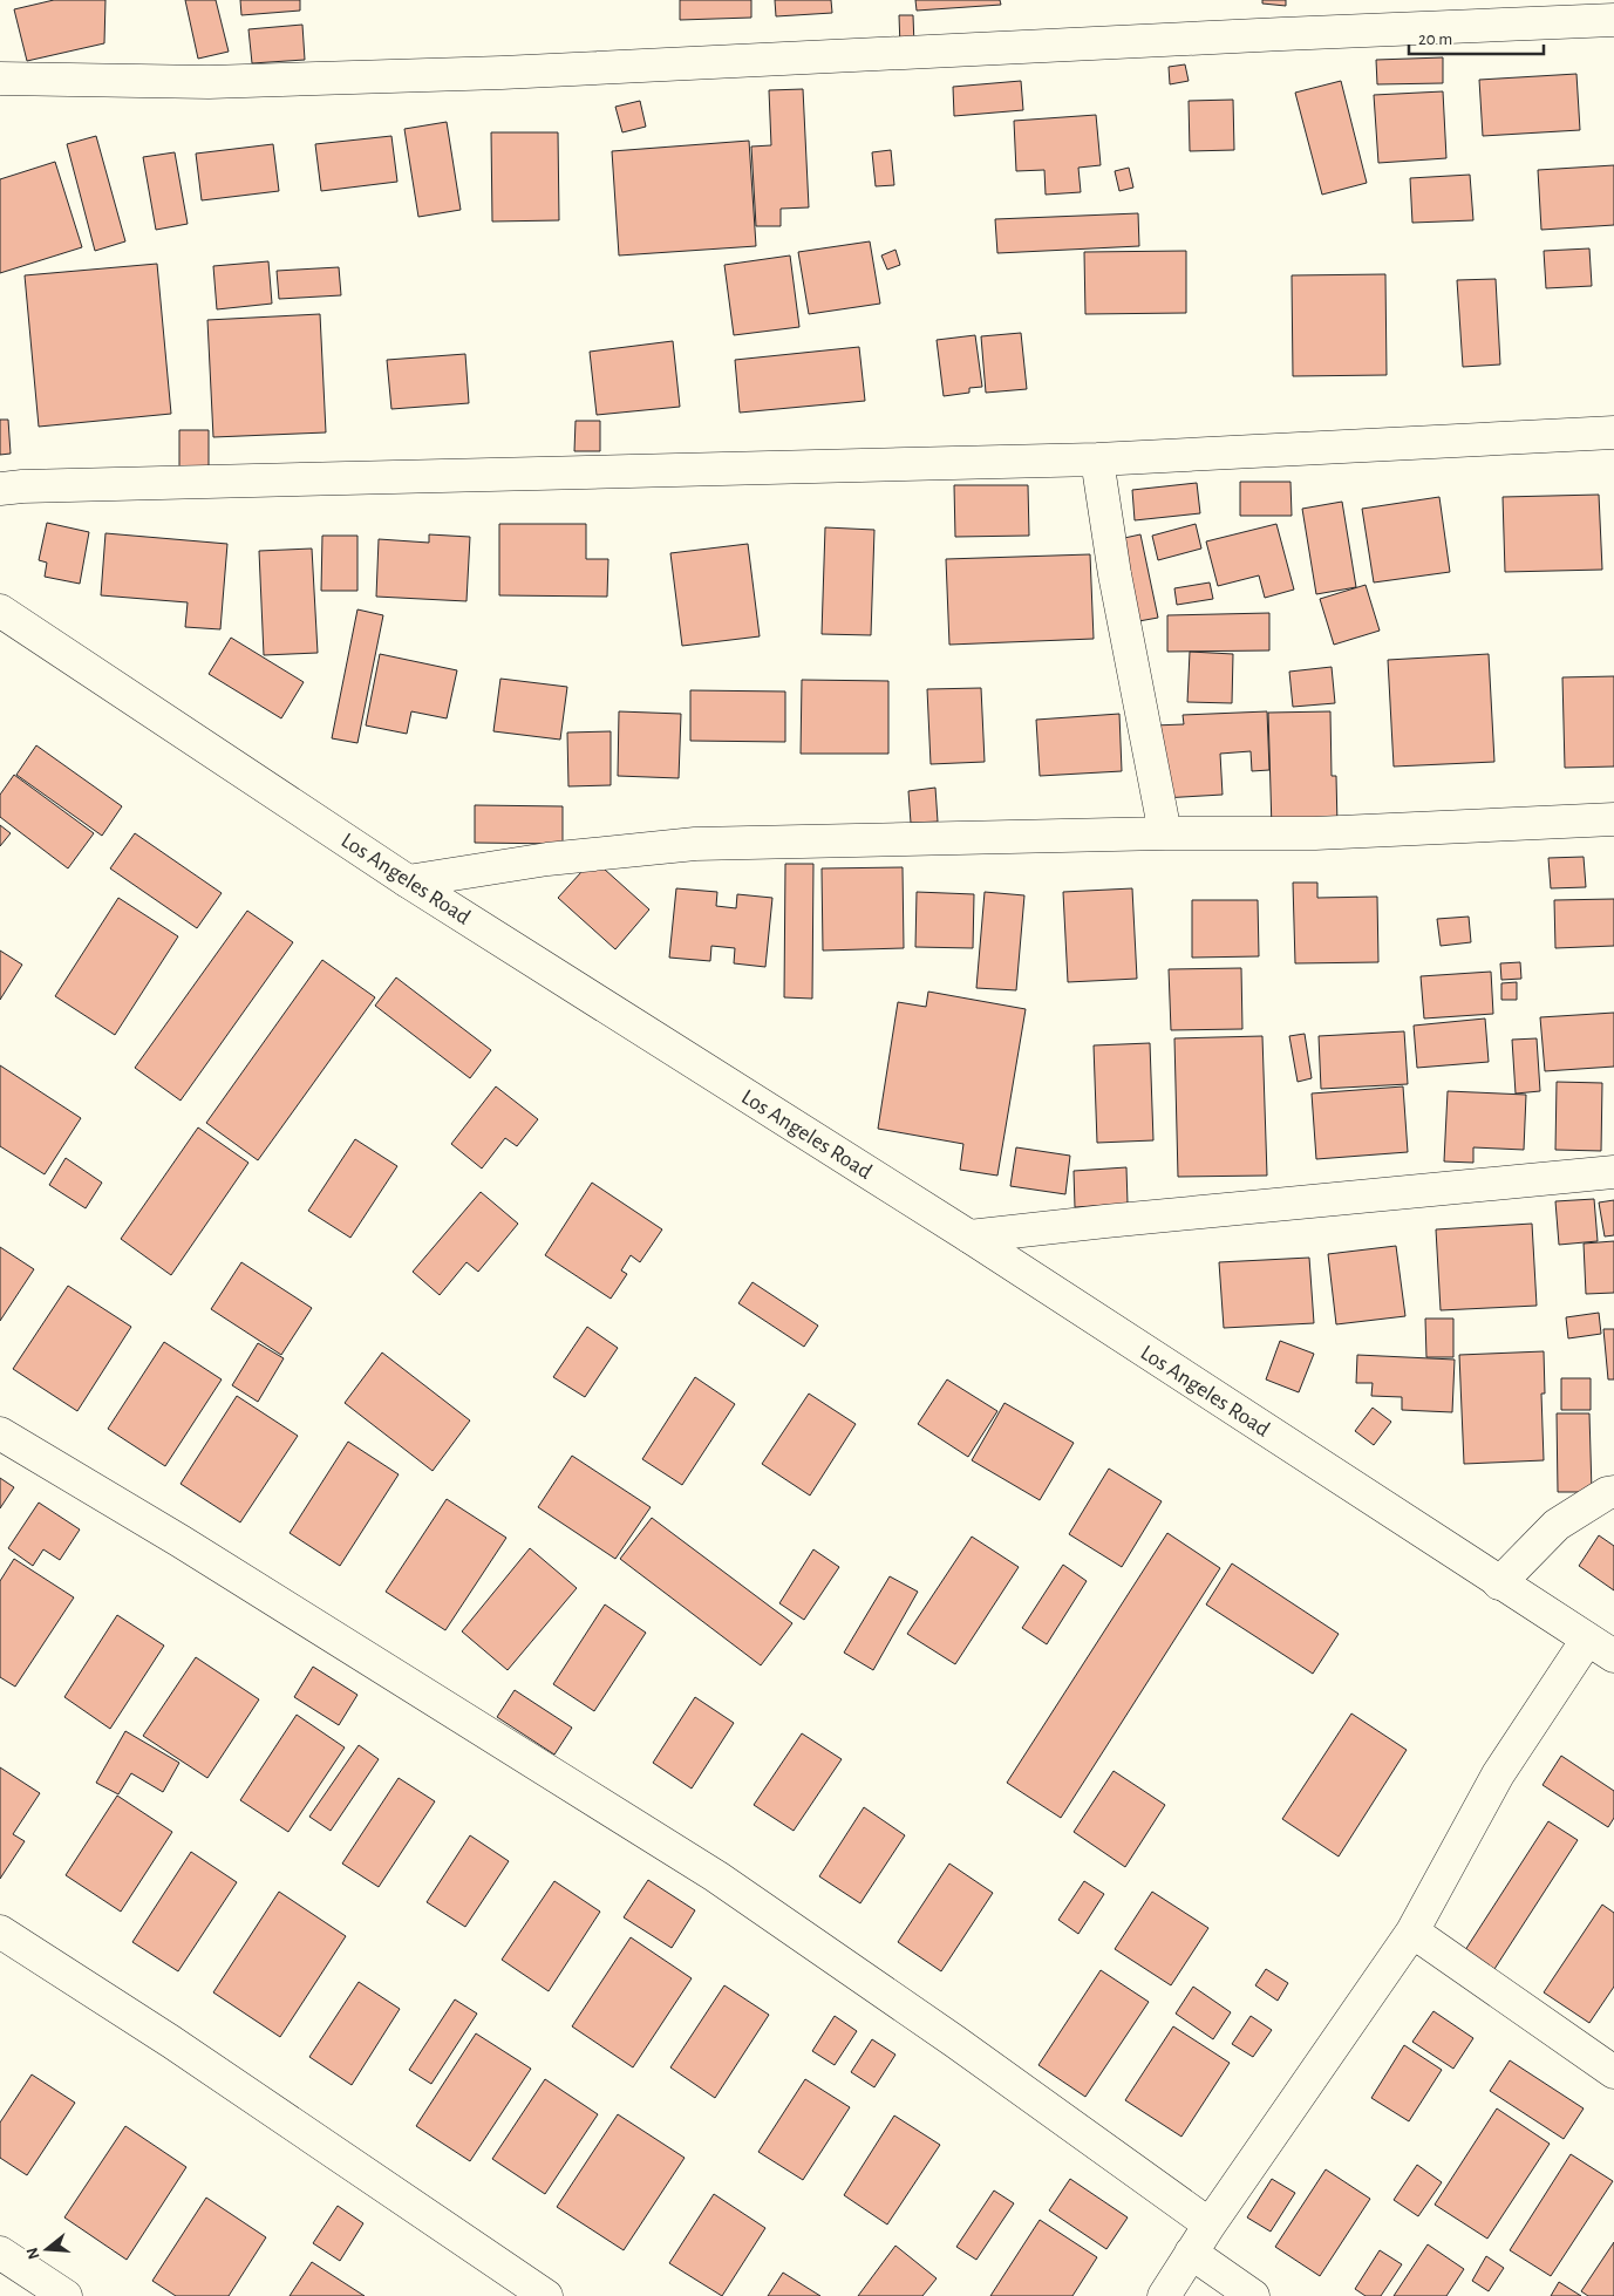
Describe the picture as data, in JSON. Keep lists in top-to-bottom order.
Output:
{
  "streets": {
    "street": ["Los Angeles Road"]
  },
  "scale_bar": "20 m",
  "north": "left"
}
